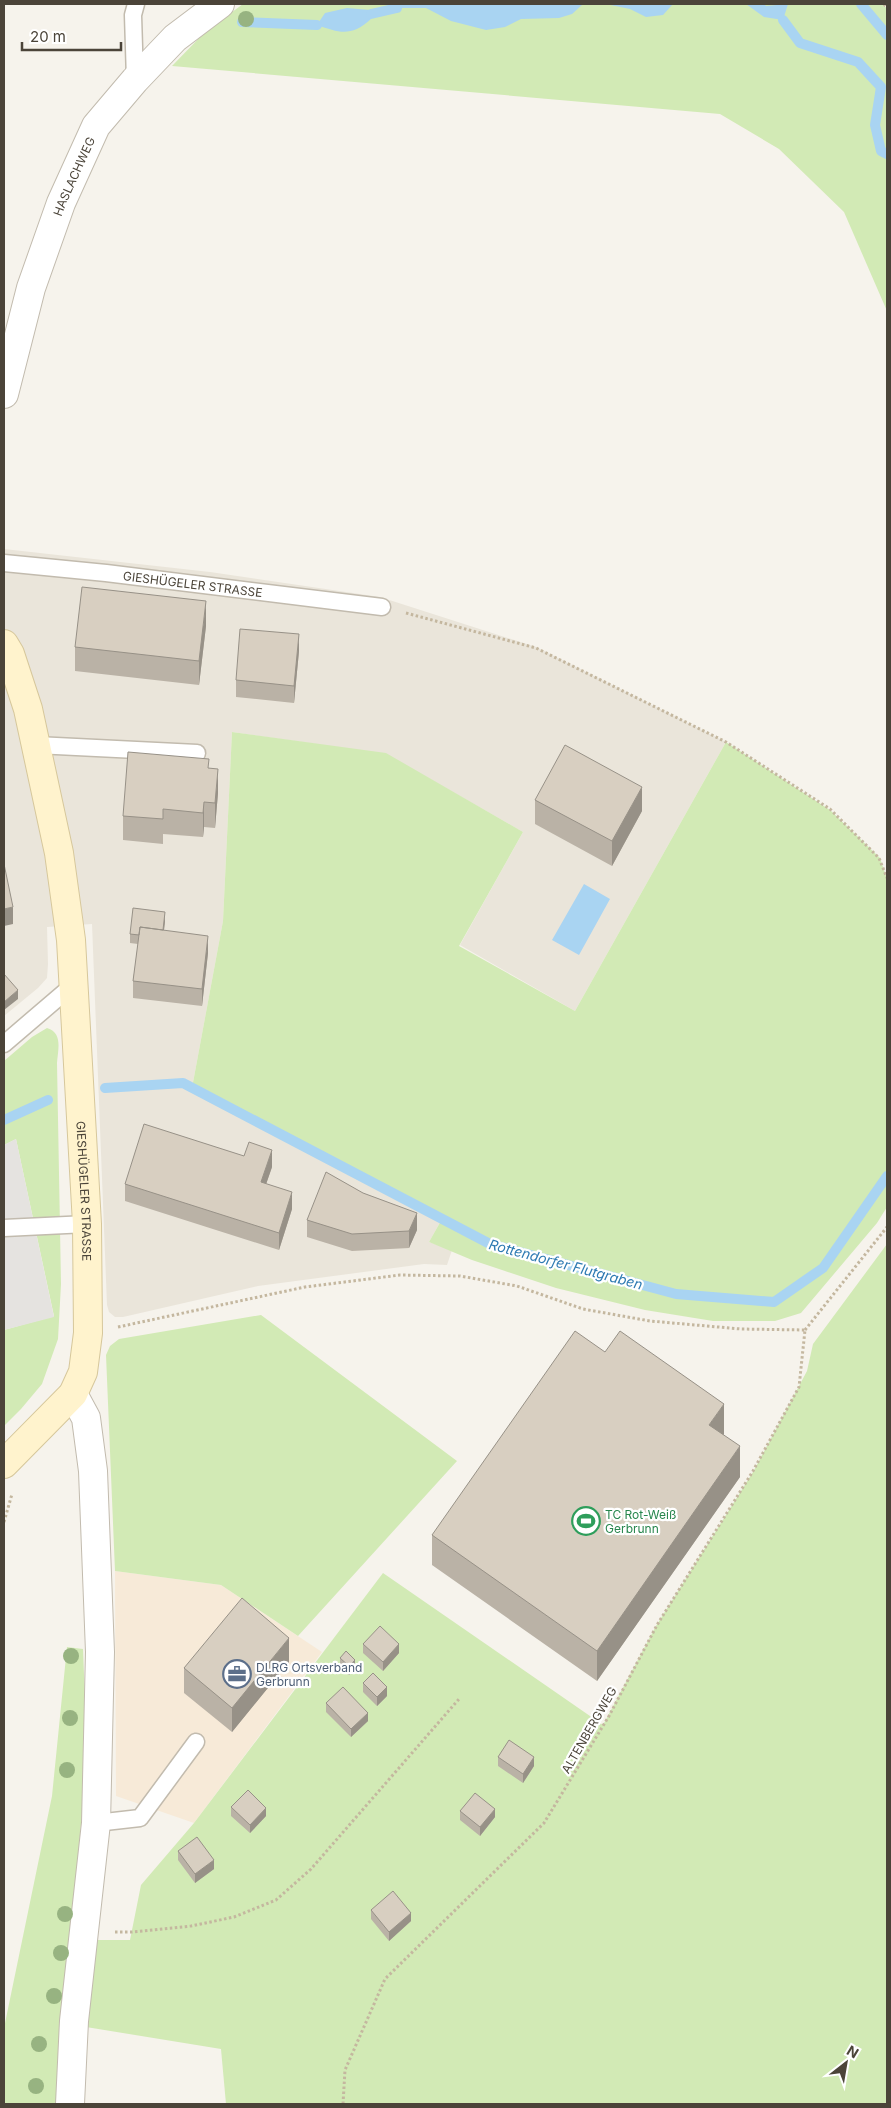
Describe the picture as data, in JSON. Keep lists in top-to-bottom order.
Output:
{
  "streets": {
    "street": ["HASLACHWEG", "GIESHÜGELER STRASSE"],
    "path": ["ALTENBERGWEG"]
  },
  "water": ["Rottendorfer Flutgraben"],
  "places": {
    "sports": ["TC Rot-Weiß Gerbrunn"],
    "office": ["DLRG Ortsverband Gerbrunn"]
  },
  "scale_bar": "20 m",
  "north": "top right"
}
